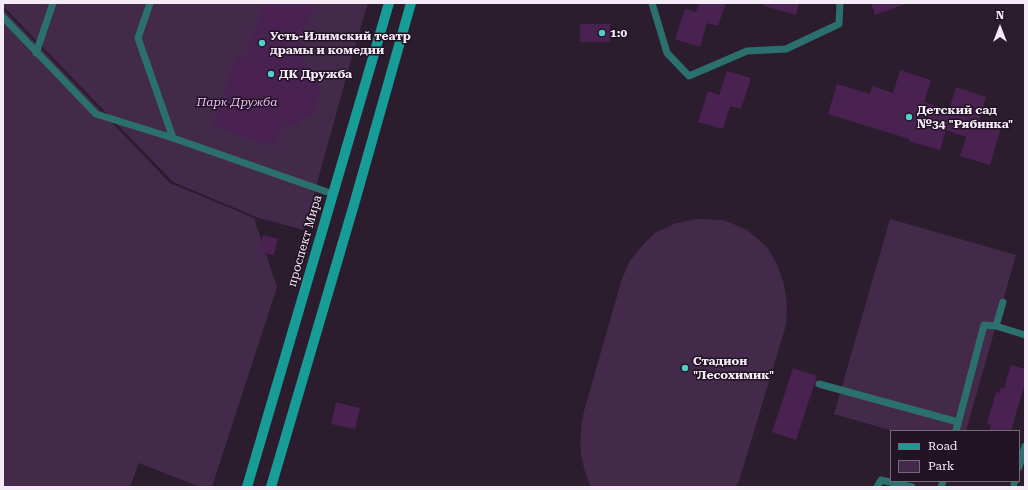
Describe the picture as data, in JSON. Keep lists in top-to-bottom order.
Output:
{
  "streets": {
    "street": ["проспект Мира"]
  },
  "parks": ["Парк Дружба"],
  "places": [
    "1:0",
    "Усть-Илимский театр драмы и комедии",
    "ДК Дружба",
    "Детский сад №34 \"Рябинка\"",
    "Стадион \"Лесохимик\""
  ],
  "legend": ["Road", "Park"],
  "north": "top"
}
